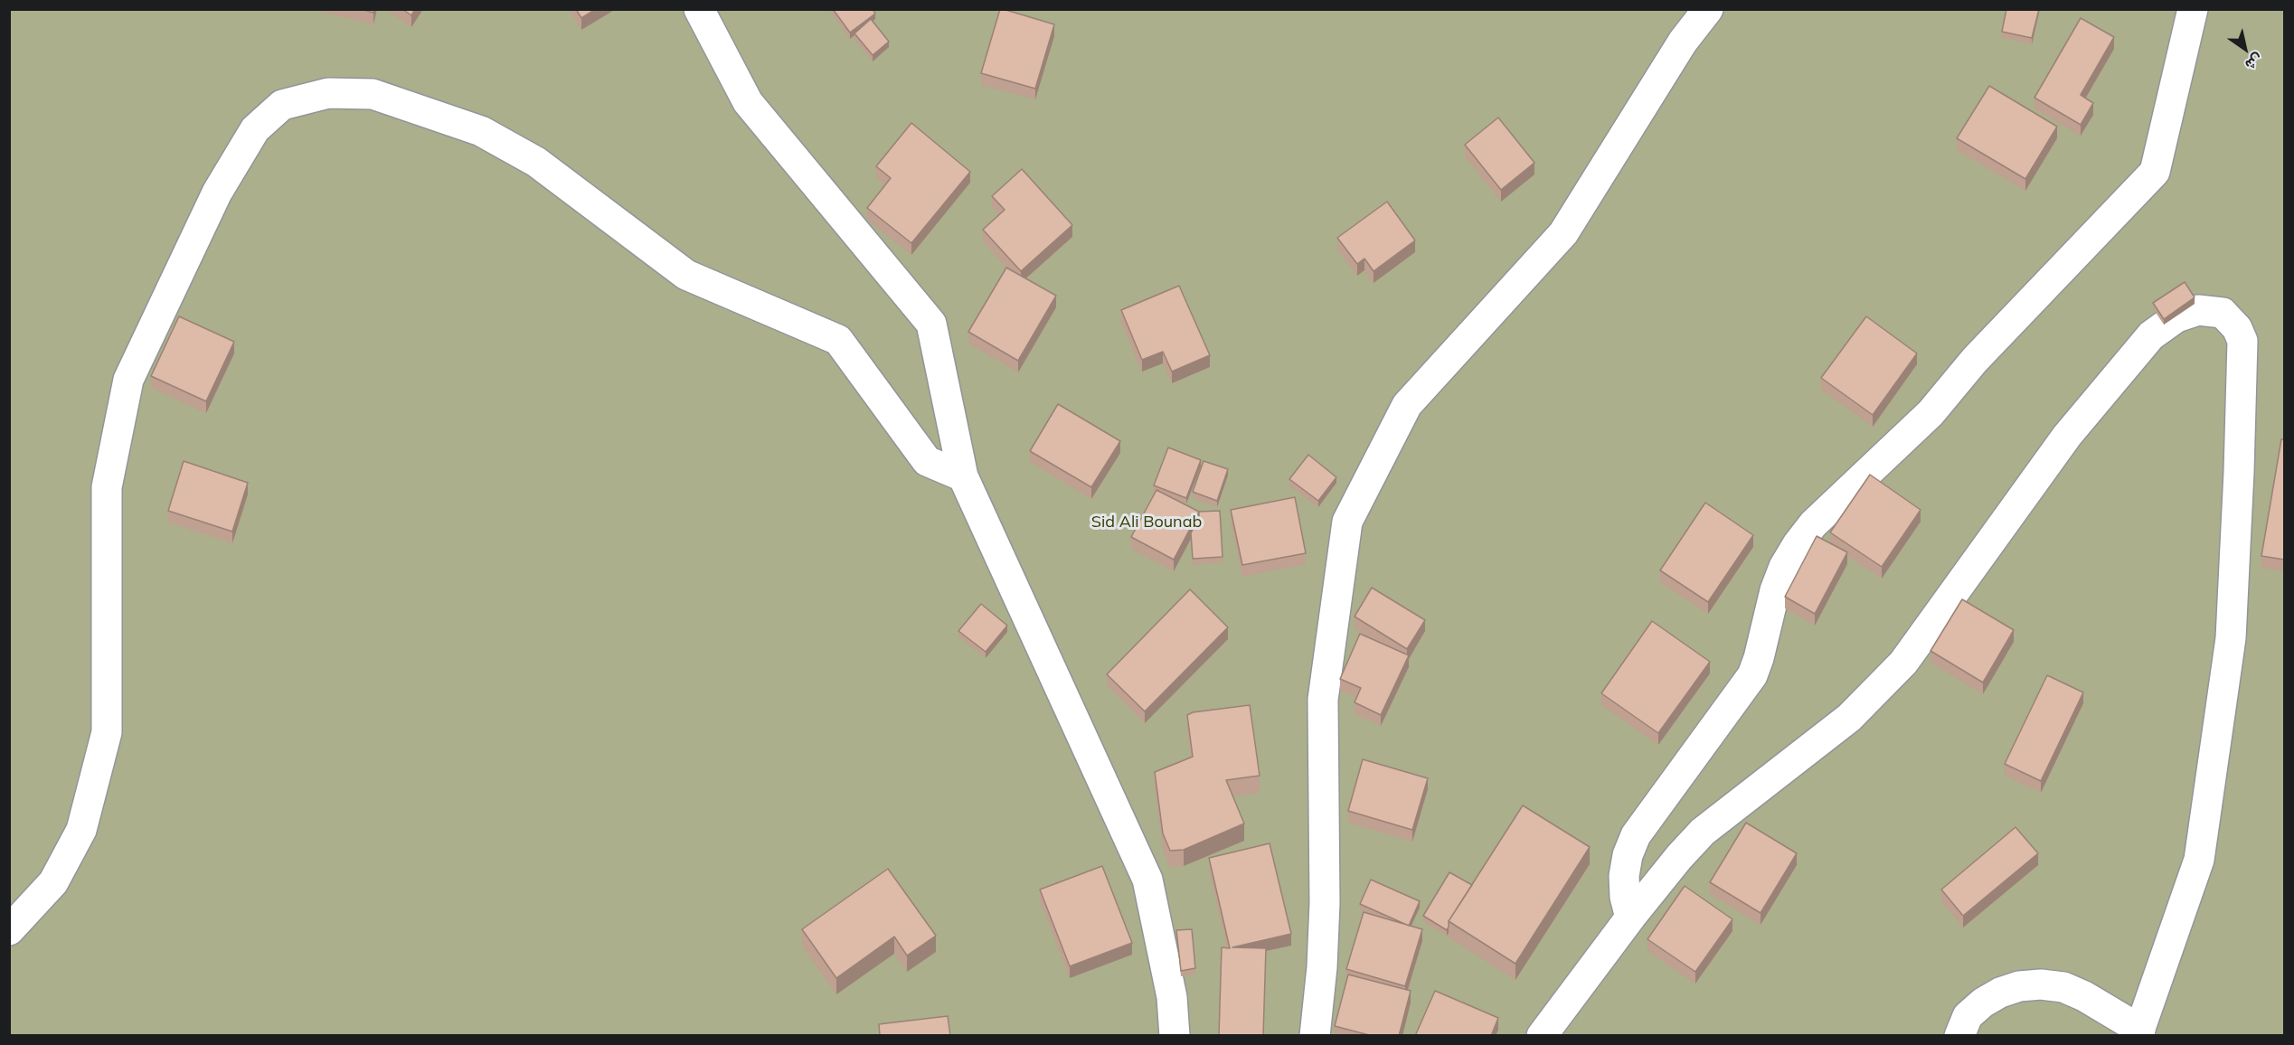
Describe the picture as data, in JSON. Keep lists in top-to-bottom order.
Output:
{
  "parks": ["Sid Ali Bounab"],
  "north": "bottom right"
}
